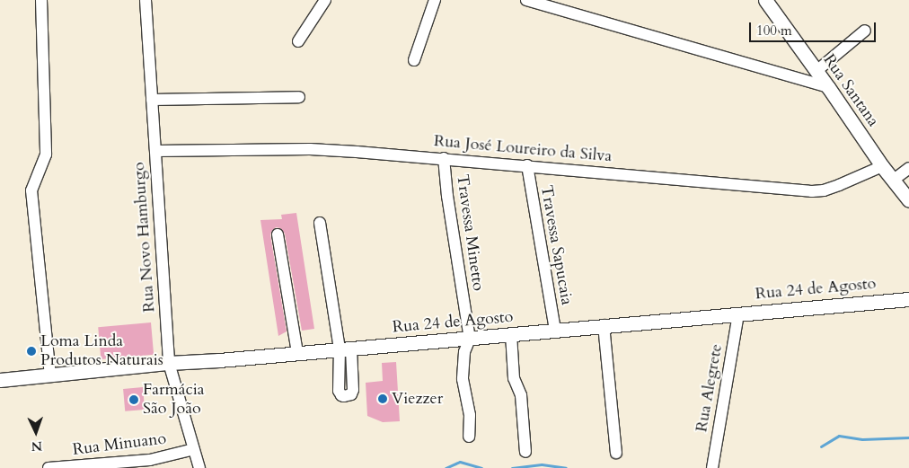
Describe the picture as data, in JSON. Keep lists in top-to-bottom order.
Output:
{
  "streets": {
    "main road": ["Rua Santana", "Rua 24 de Agosto"],
    "street": [
      "Rua José Loureiro da Silva",
      "Travessa Minetto",
      "Rua Novo Hamburgo",
      "Travessa Sapucaia",
      "Rua Alegrete",
      "Rua Minuano"
    ]
  },
  "crossings": [
    ["Rua Santana", "Rua José Loureiro da Silva"],
    ["Rua José Loureiro da Silva", "Travessa Minetto"],
    ["Rua José Loureiro da Silva", "Rua Novo Hamburgo"],
    ["Rua José Loureiro da Silva", "Travessa Sapucaia"],
    ["Travessa Minetto", "Rua 24 de Agosto"],
    ["Rua Novo Hamburgo", "Rua 24 de Agosto"],
    ["Rua Novo Hamburgo", "Rua Minuano"],
    ["Travessa Sapucaia", "Rua 24 de Agosto"],
    ["Rua 24 de Agosto", "Rua Alegrete"]
  ],
  "places": ["Loma Linda Produtos Naturais", "Viezzer", "Farmácia São João"],
  "scale_bar": "100 m",
  "north": "bottom"
}
